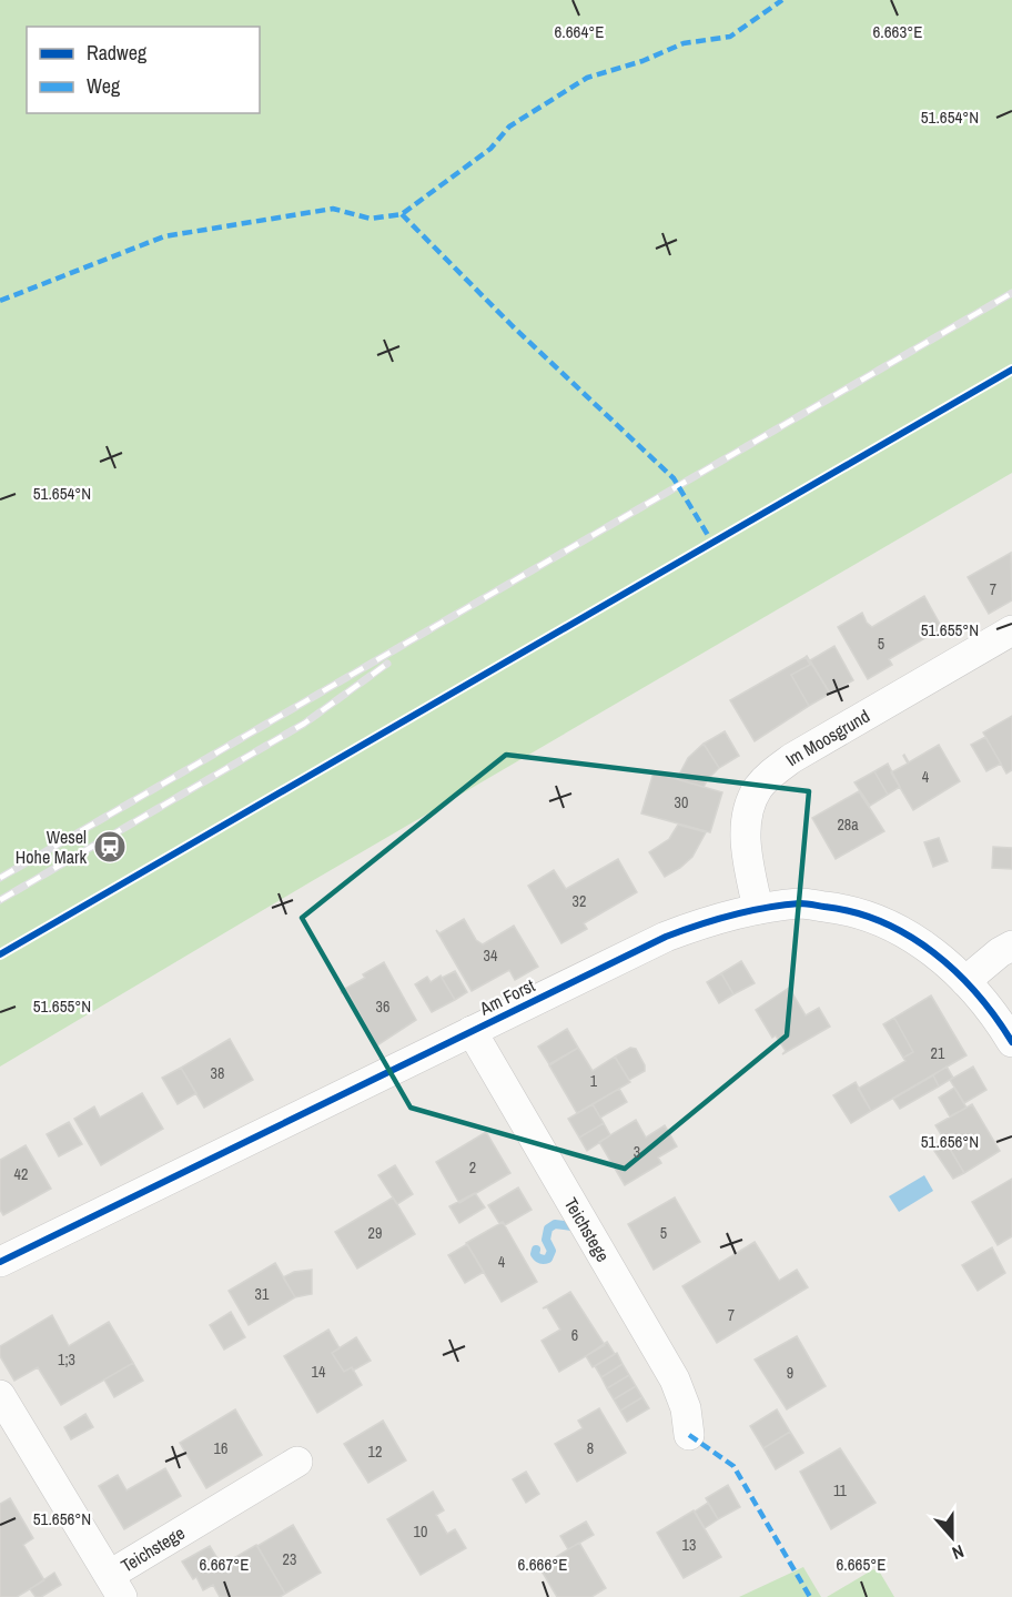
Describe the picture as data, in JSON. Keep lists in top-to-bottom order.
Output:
{
  "streets": {
    "street": ["Im Moosgrund", "Am Forst", "Teichstege"]
  },
  "crossings": [
    ["Im Moosgrund", "Am Forst"],
    ["Am Forst", "Teichstege"]
  ],
  "places": {
    "station": ["Wesel Hohe Mark"]
  },
  "house_numbers": [
    "7",
    "5",
    "4",
    "30",
    "28a",
    "32",
    "34",
    "36",
    "21",
    "38",
    "1",
    "3",
    "2",
    "42",
    "29",
    "5",
    "4",
    "31",
    "7",
    "6",
    "1;3",
    "14",
    "9",
    "16",
    "8",
    "12",
    "11",
    "10",
    "13",
    "23"
  ],
  "legend": ["Radweg", "Weg"],
  "north": "bottom",
  "coordinates": [
    "6.664°E",
    "6.663°E",
    "51.654°N",
    "51.655°N",
    "51.656°N",
    "6.667°E",
    "6.666°E",
    "6.665°E"
  ]
}
